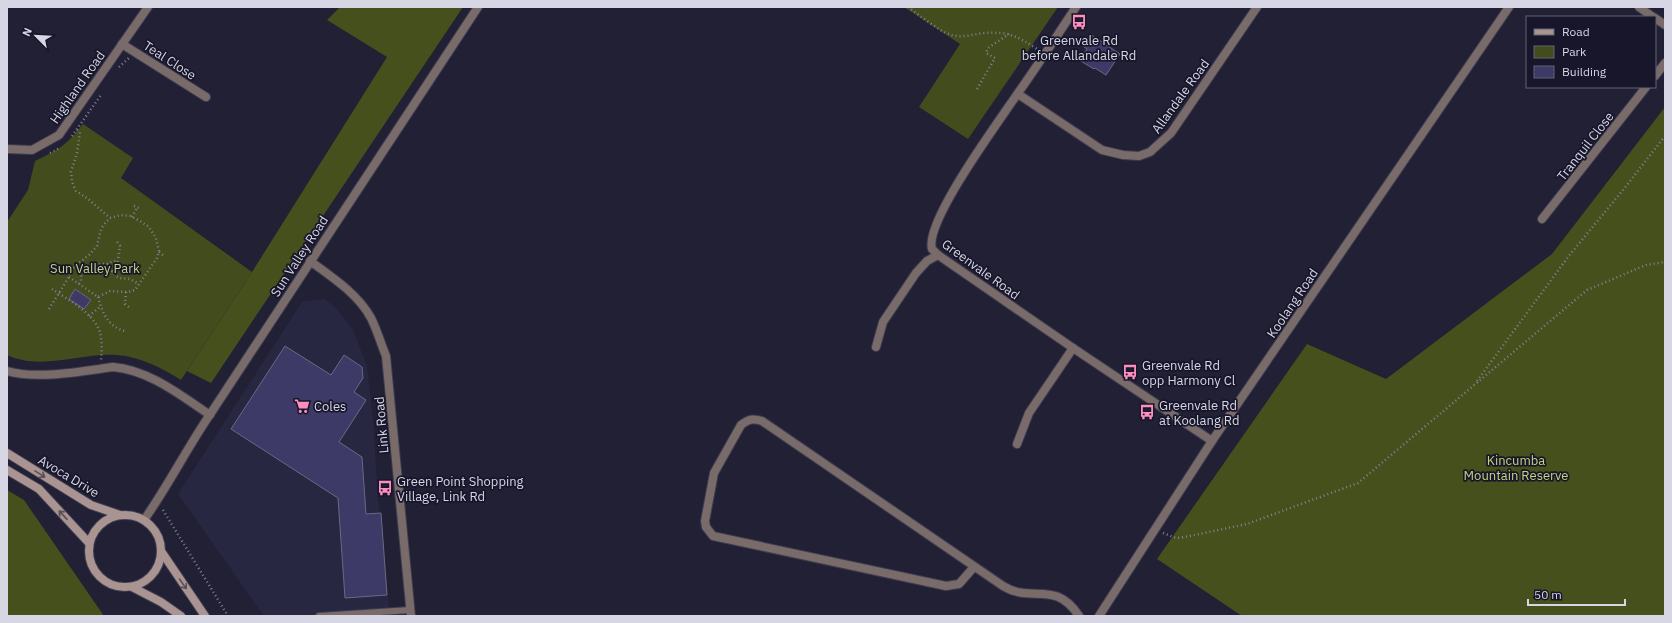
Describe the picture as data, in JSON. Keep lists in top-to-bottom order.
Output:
{
  "streets": {
    "main road": ["Avoca Drive"],
    "street": [
      "Teal Close",
      "Highland Road",
      "Allandale Road",
      "Tranquil Close",
      "Sun Valley Road",
      "Greenvale Road",
      "Koolang Road",
      "Link Road"
    ]
  },
  "crossings": [
    ["Teal Close", "Highland Road"],
    ["Allandale Road", "Greenvale Road"],
    ["Sun Valley Road", "Link Road"],
    ["Sun Valley Road", "Avoca Drive"],
    ["Greenvale Road", "Koolang Road"]
  ],
  "parks": ["Sun Valley Park", "Kincumba Mountain Reserve"],
  "places": {
    "bus stop": [
      "Greenvale Rd before Allandale Rd",
      "Greenvale Rd opp Harmony Cl",
      "Greenvale Rd at Koolang Rd",
      "Green Point Shopping Village, Link Rd"
    ],
    "supermarket": ["Coles"]
  },
  "legend": ["Road", "Park", "Building"],
  "scale_bar": "50 m",
  "north": "top left"
}
